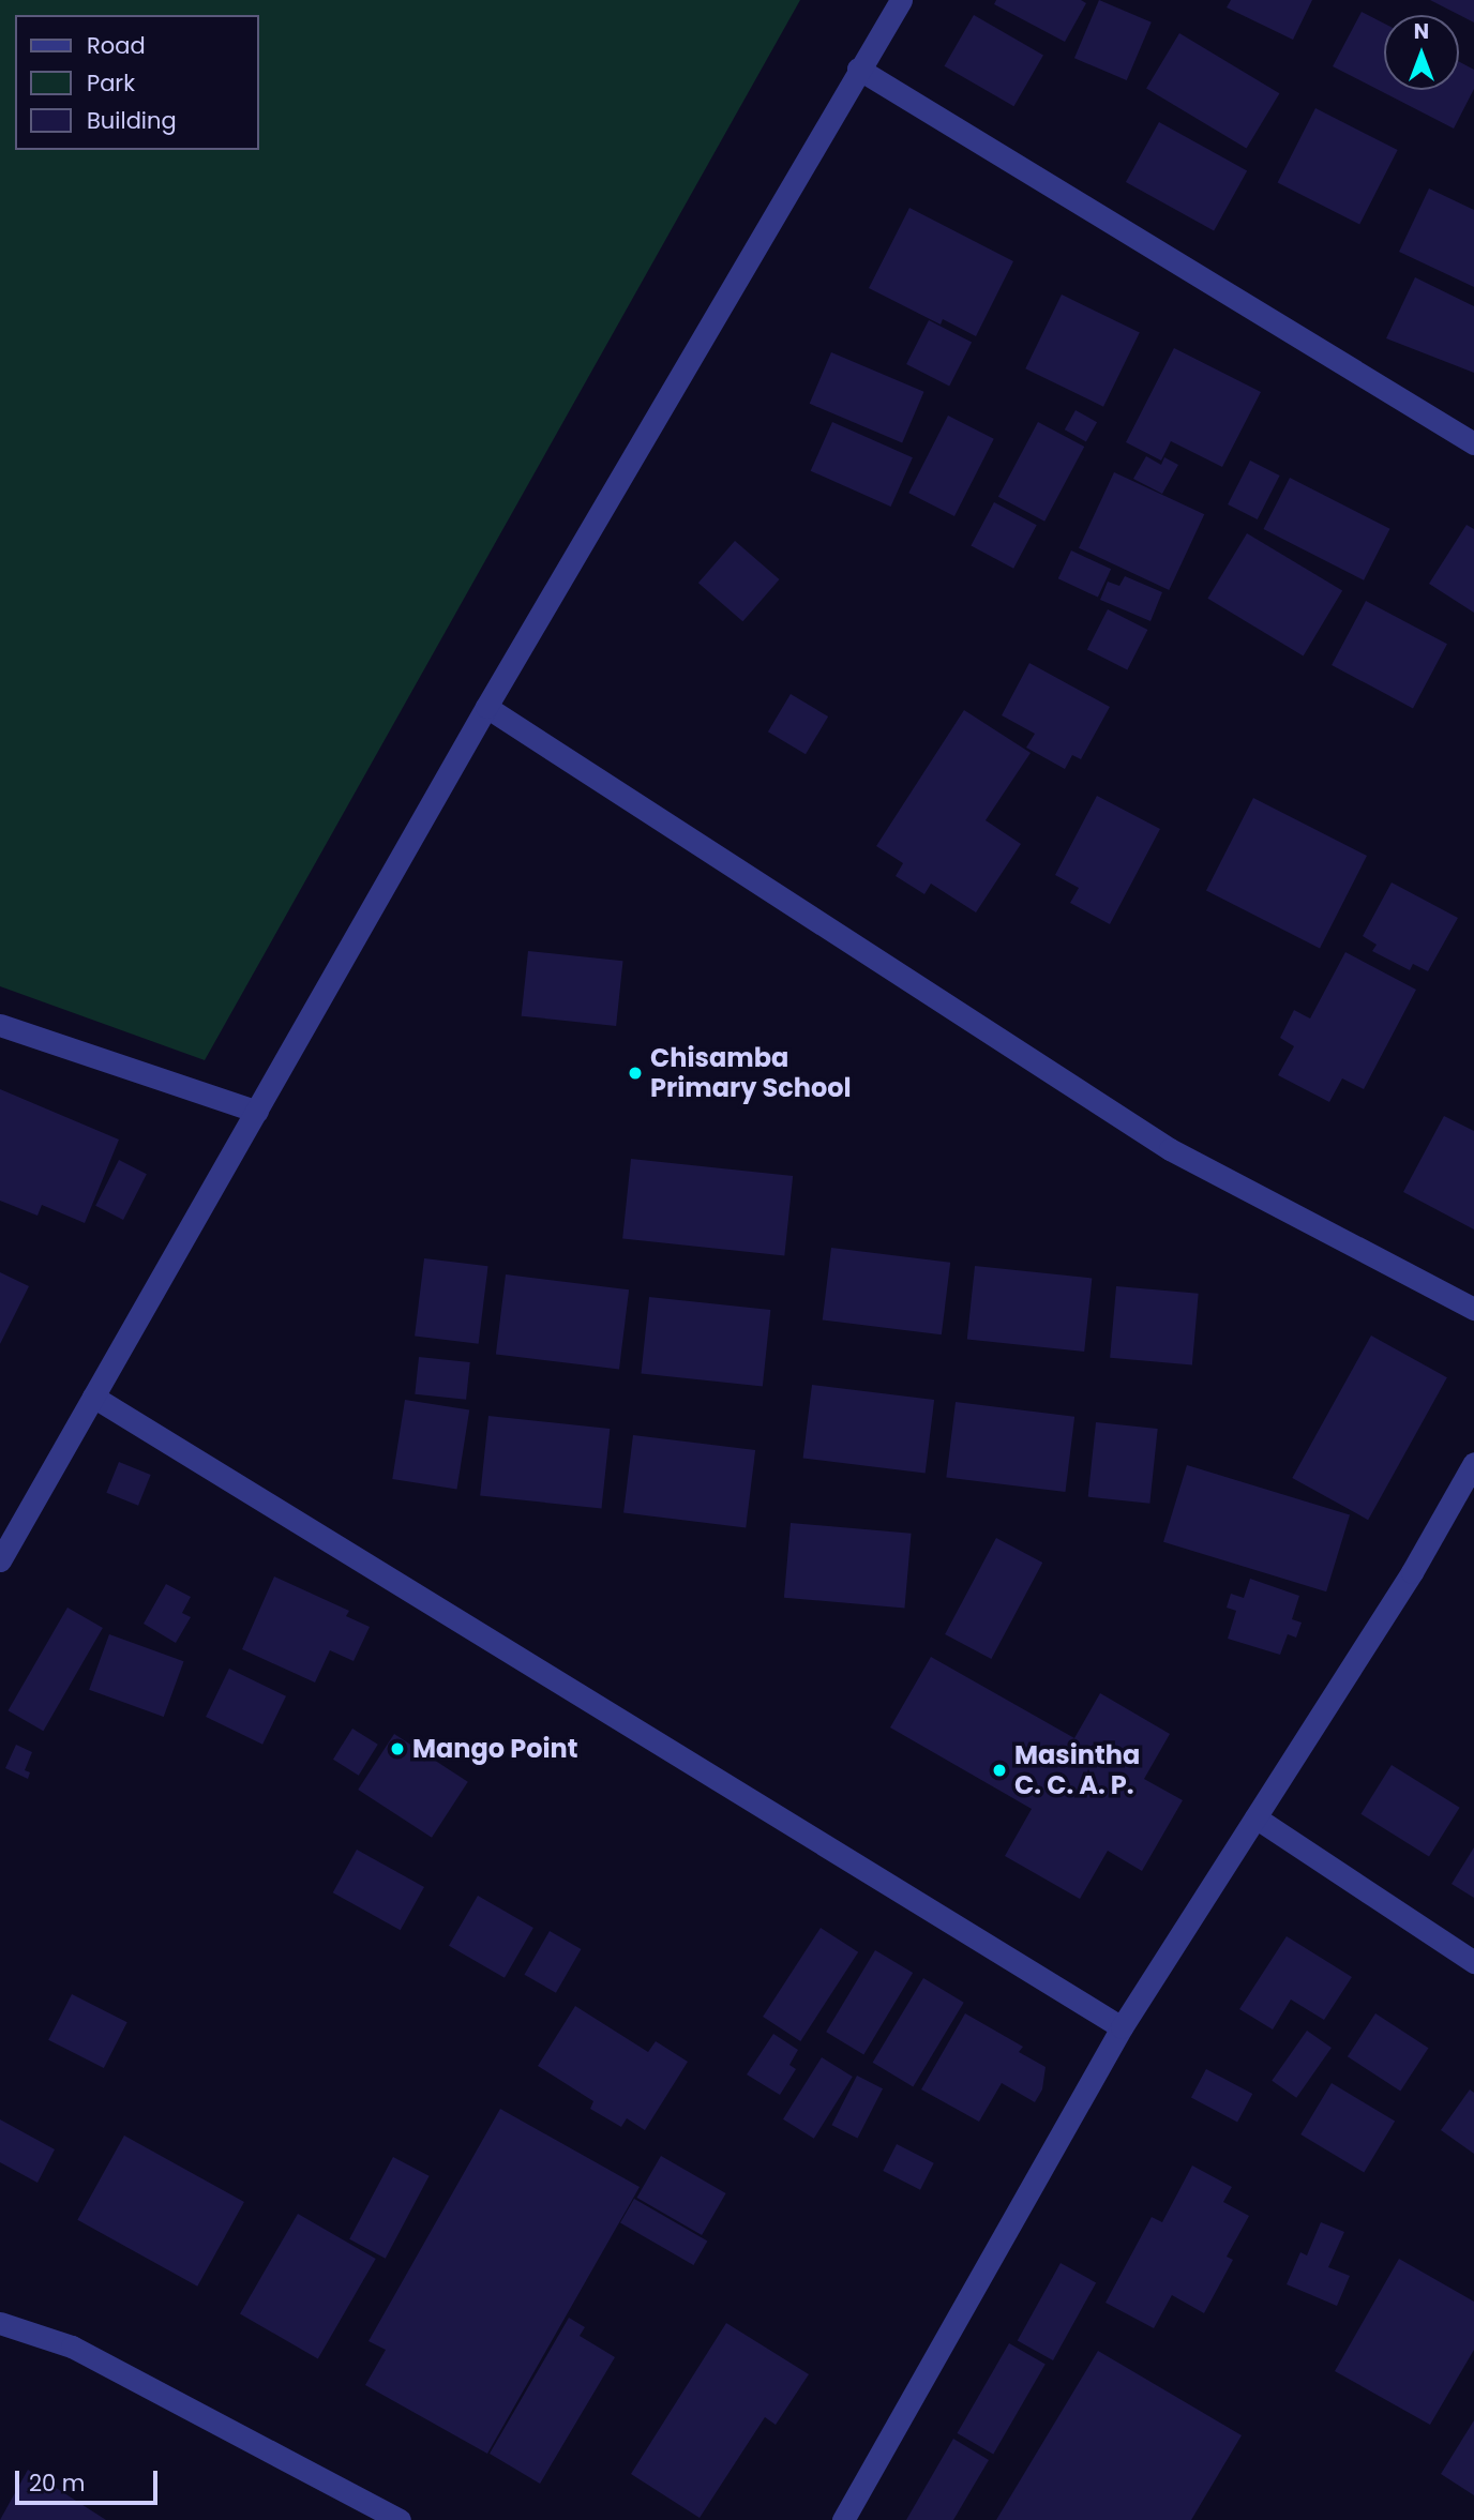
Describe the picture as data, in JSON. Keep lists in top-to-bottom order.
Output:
{
  "places": ["Chisamba Primary School", "Mango Point", "Masintha C. C. A. P."],
  "legend": ["Road", "Park", "Building"],
  "scale_bar": "20 m",
  "north": "top"
}
